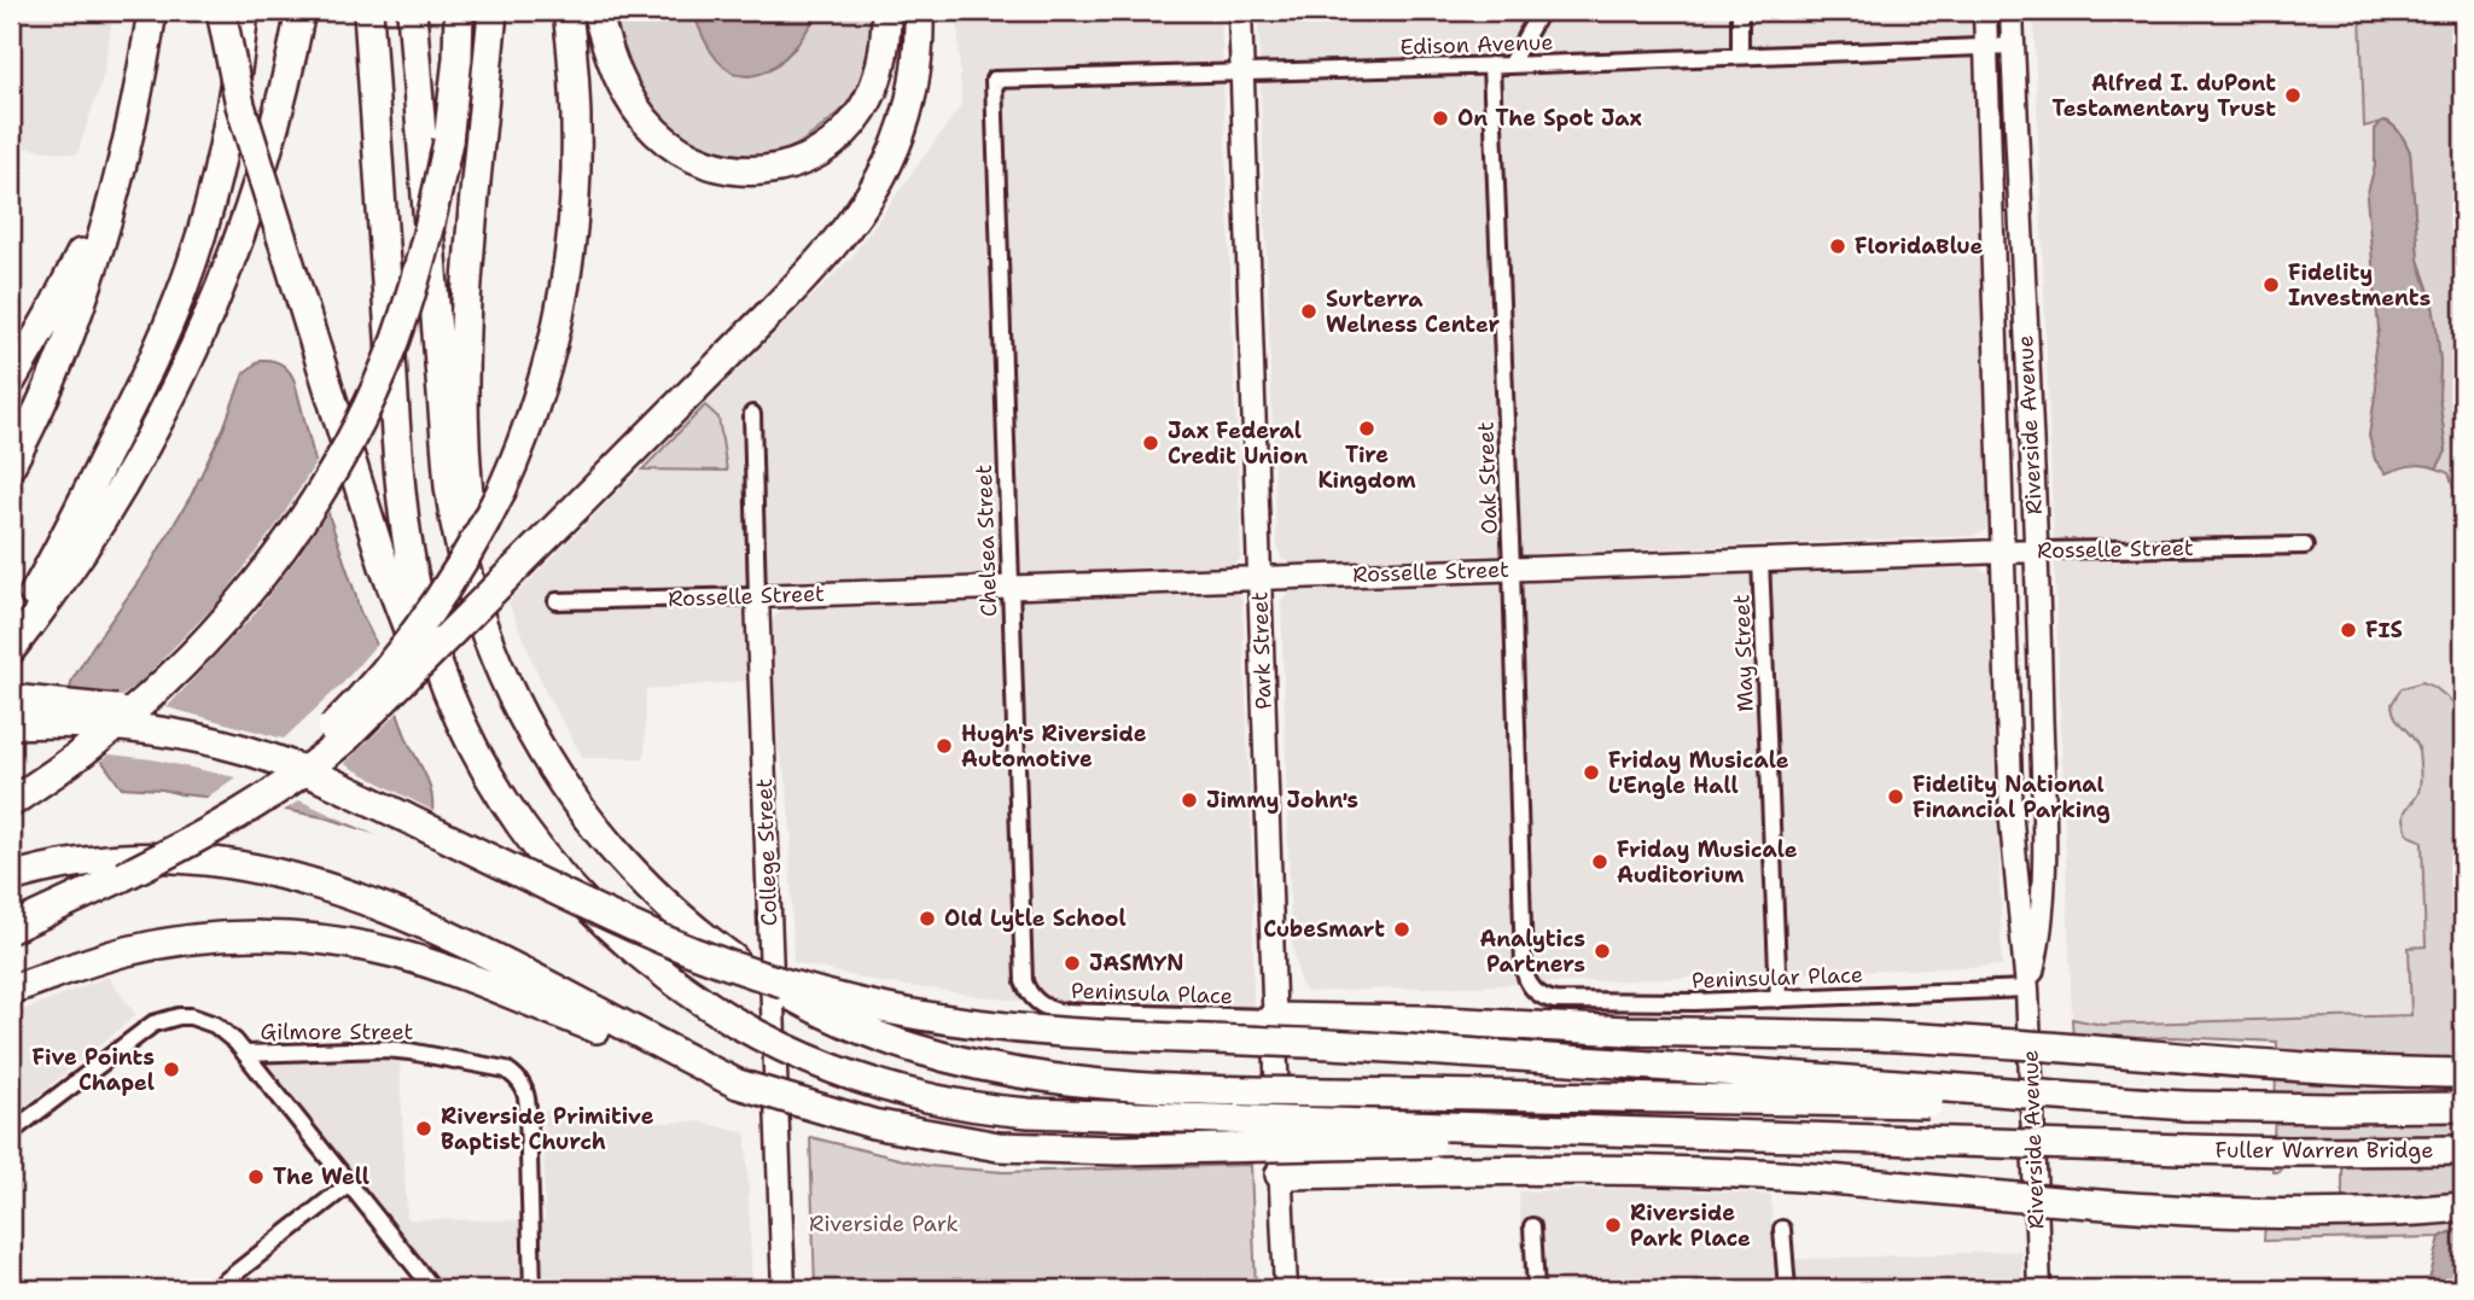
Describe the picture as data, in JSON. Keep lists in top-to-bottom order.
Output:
{
  "streets": {
    "highway": ["Fuller Warren Bridge"],
    "main road": [
      "Riverside Avenue",
      "Rosselle Street",
      "Park Street",
      "College Street"
    ],
    "street": [
      "Edison Avenue",
      "Oak Street",
      "Chelsea Street",
      "May Street",
      "Peninsular Place",
      "Peninsula Place",
      "Gilmore Street"
    ]
  },
  "crossings": [
    ["Edison Avenue", "Riverside Avenue"],
    ["Edison Avenue", "Oak Street"],
    ["Edison Avenue", "Chelsea Street"],
    ["Edison Avenue", "Park Street"],
    ["Riverside Avenue", "Rosselle Street"],
    ["Riverside Avenue", "Peninsular Place"],
    ["Oak Street", "Rosselle Street"],
    ["Oak Street", "Peninsular Place"],
    ["Chelsea Street", "Rosselle Street"],
    ["Chelsea Street", "Peninsula Place"],
    ["Rosselle Street", "Park Street"],
    ["Rosselle Street", "May Street"],
    ["Rosselle Street", "College Street"],
    ["Park Street", "Peninsula Place"],
    ["May Street", "Peninsular Place"]
  ],
  "parks": ["Riverside Park"],
  "places": [
    "Alfred I. duPont Testamentary Trust",
    "On The Spot Jax",
    "FloridaBlue",
    "Fidelity Investments",
    "Surterra Welness Center",
    "Tire Kingdom",
    "Jax Federal Credit Union",
    "FIS",
    "Hugh's Riverside Automotive",
    "Friday Musicale L'Engle Hall",
    "Fidelity National Financial Parking",
    "Jimmy John's",
    "Friday Musicale Auditorium",
    "Old Lytle School",
    "CubeSmart",
    "Analytics Partners",
    "JASMYN",
    "Five Points Chapel",
    "Riverside Primitive Baptist Church",
    "The Well",
    "Riverside Park Place"
  ]
}
